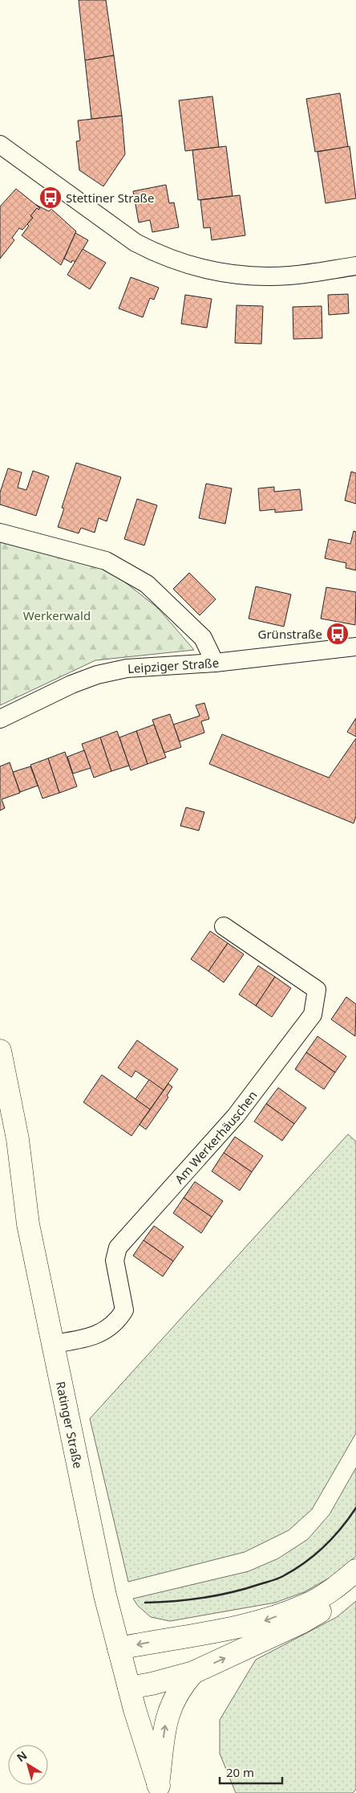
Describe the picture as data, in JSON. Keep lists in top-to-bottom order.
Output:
{
  "streets": {
    "main road": ["Ratinger Straße"],
    "street": ["Leipziger Straße", "Am Werkerhäuschen"]
  },
  "crossings": [
    ["Am Werkerhäuschen", "Ratinger Straße"]
  ],
  "parks": ["Werkerwald"],
  "places": {
    "bus stop": ["Stettiner Straße", "Grünstraße"]
  },
  "scale_bar": "20 m",
  "north": "top left"
}
